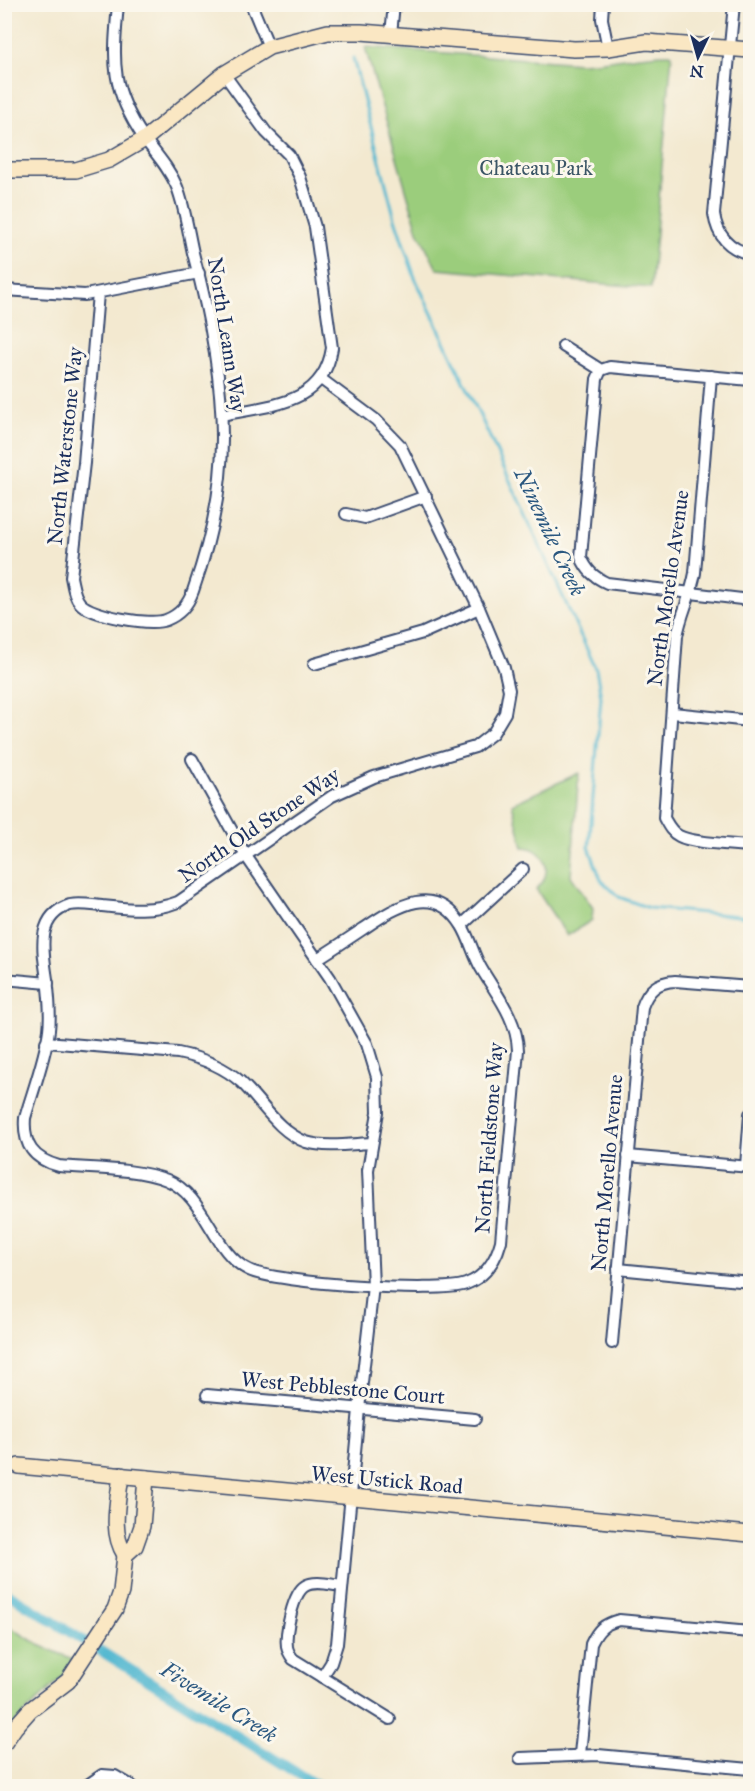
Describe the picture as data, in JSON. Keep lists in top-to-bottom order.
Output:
{
  "streets": {
    "street": [
      "North Leann Way",
      "North Waterstone Way",
      "North Morello Avenue",
      "North Old Stone Way",
      "North Fieldstone Way",
      "West Pebblestone Court",
      "West Ustick Road"
    ]
  },
  "crossings": [
    ["North Leann Way", "North Waterstone Way"],
    ["North Old Stone Way", "North Fieldstone Way"]
  ],
  "water": ["Ninemile Creek", "Fivemile Creek"],
  "parks": ["Chateau Park"],
  "north": "bottom"
}
